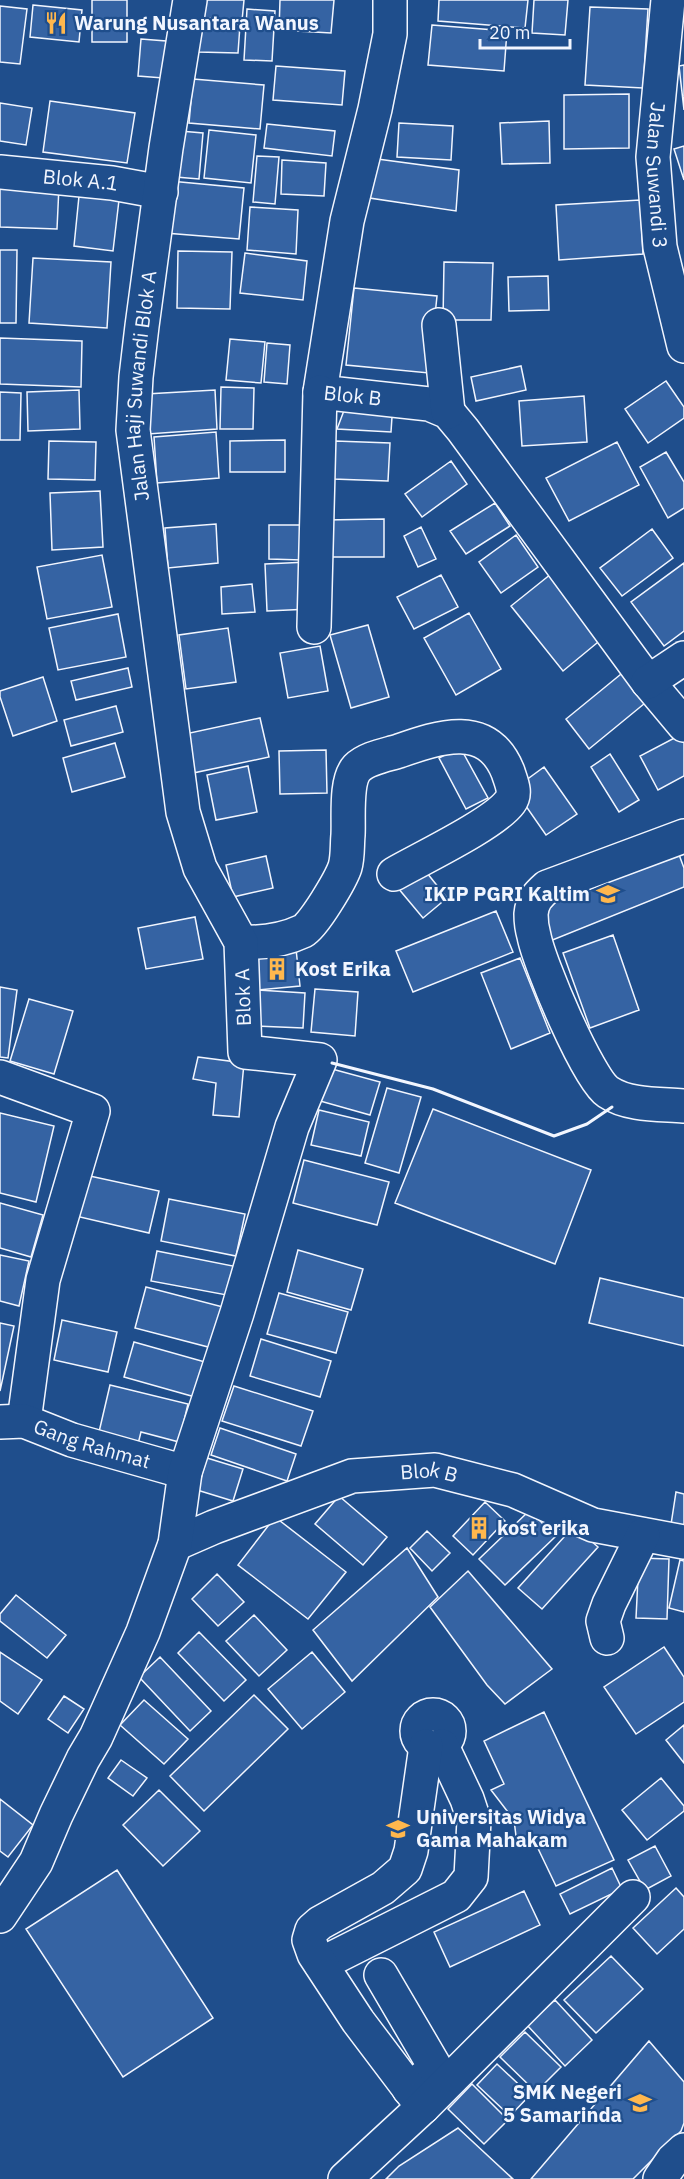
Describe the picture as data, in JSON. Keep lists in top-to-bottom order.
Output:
{
  "streets": {
    "street": [
      "Jalan Suwandi 3",
      "Blok A.1",
      "Jalan Haji Suwandi Blok A",
      "Blok B",
      "Blok A",
      "Gang Rahmat"
    ]
  },
  "crossings": [
    ["Blok A.1", "Jalan Haji Suwandi Blok A"],
    ["Jalan Haji Suwandi Blok A", "Blok A"],
    ["Blok A", "Gang Rahmat"]
  ],
  "places": {
    "restaurant": ["Warung Nusantara Wanus"],
    "school or university": ["IKIP PGRI Kaltim", "Universitas Widya Gama Mahakam", "SMK Negeri 5 Samarinda"],
    "building": ["Kost Erika", "kost erika"]
  },
  "scale_bar": "20 m"
}
